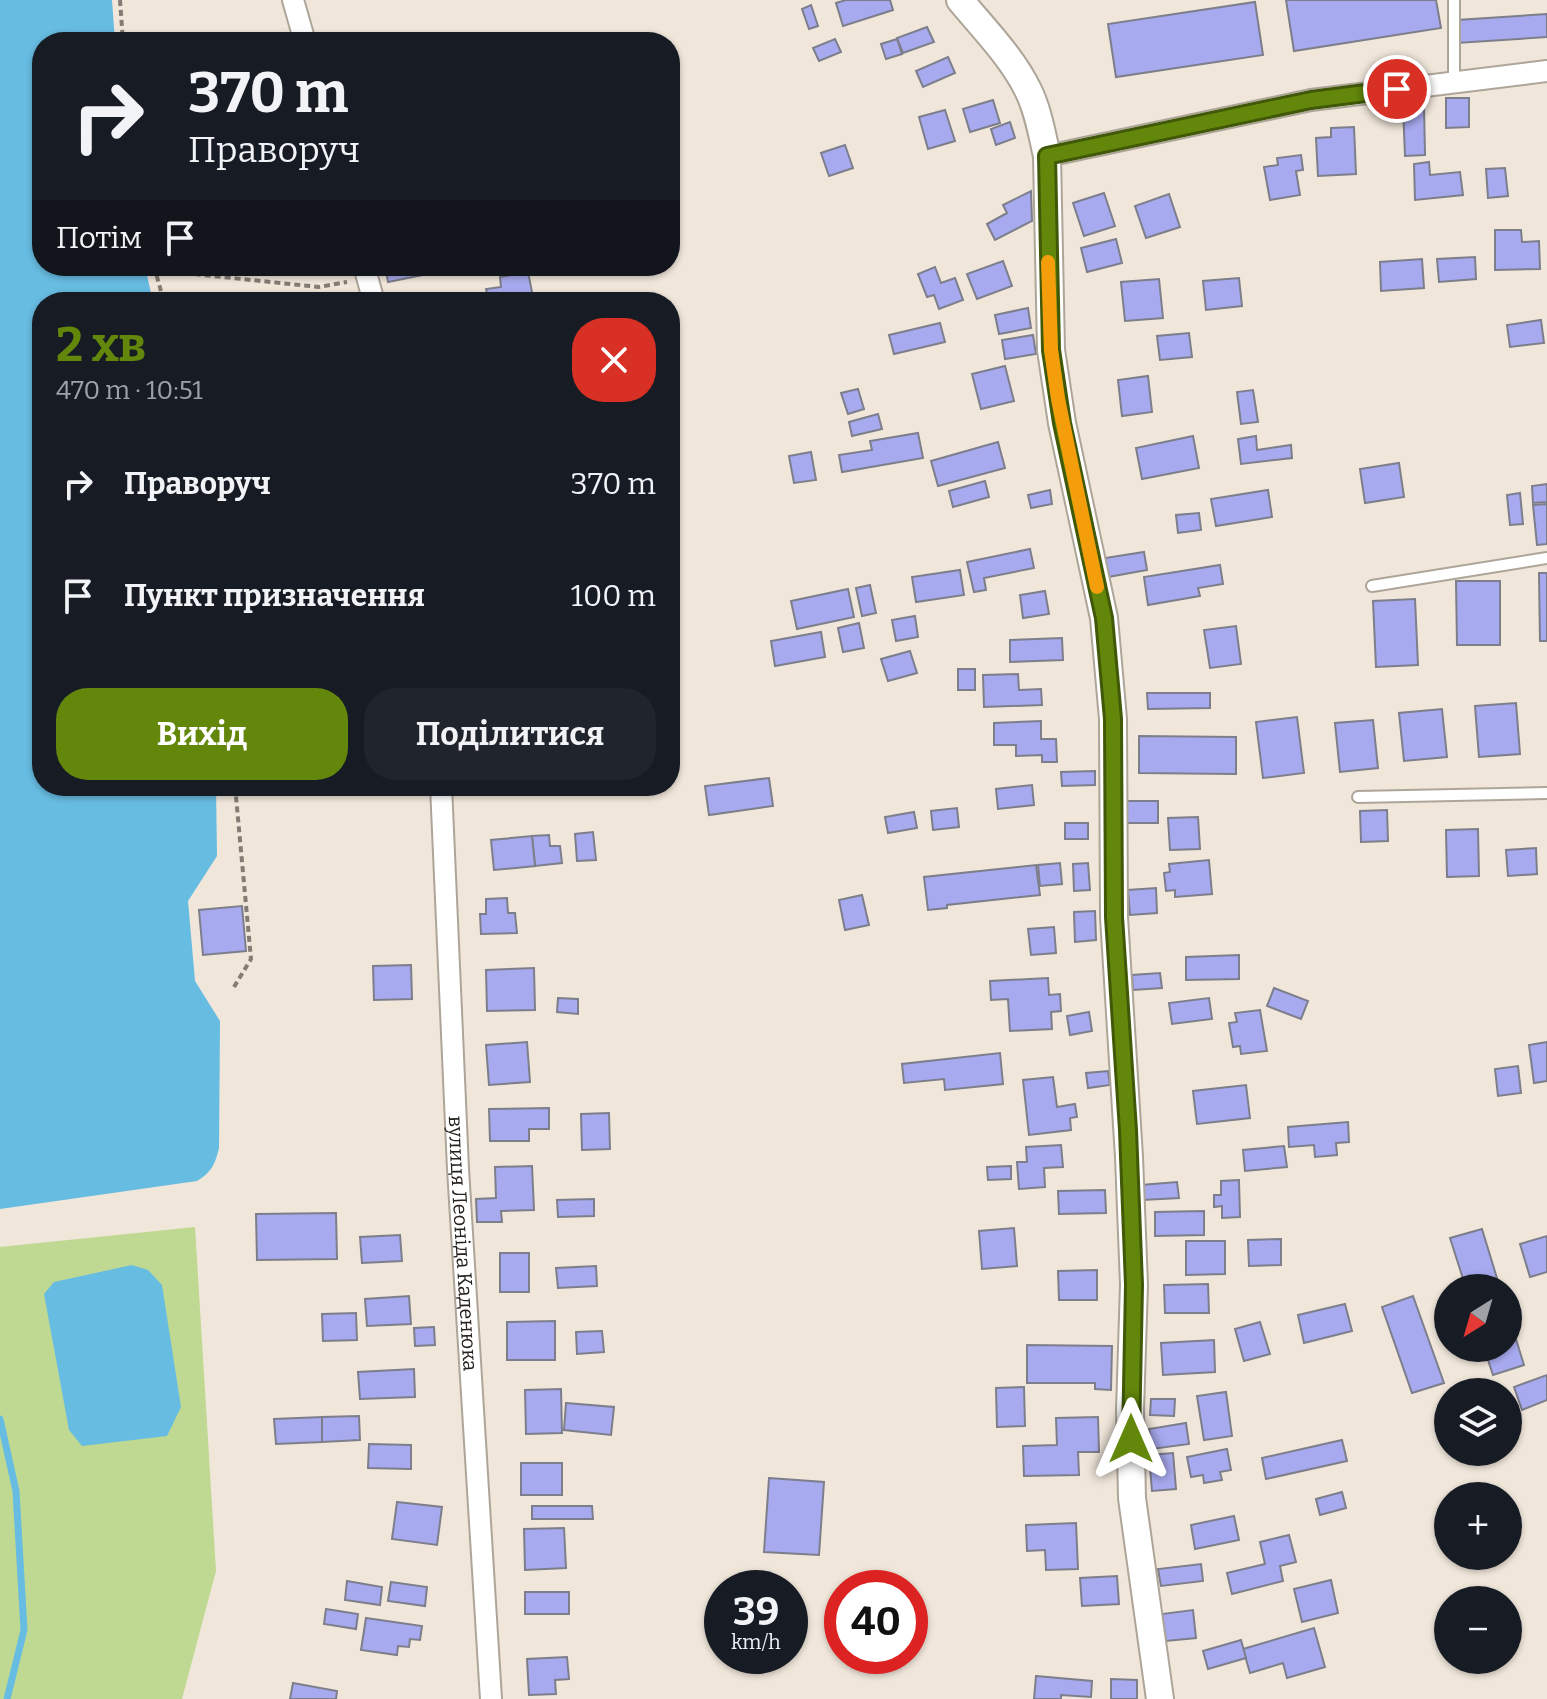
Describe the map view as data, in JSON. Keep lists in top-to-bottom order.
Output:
{
  "streets": {
    "street": ["вулиця Леоніда Каденюка"]
  },
  "north": "bottom left",
  "page": {
    "turn": ["370 m", "Праворуч"],
    "then": "Потім",
    "heading": ["2 хв", "470 m · 10:51"],
    "list": [
      {
        "name": "Праворуч",
        "value": "370 m"
      },
      {
        "name": "Пункт призначення",
        "value": "100 m"
      }
    ],
    "buttons": ["Вихід", "Поділитися"],
    "map_buttons": ["+", "−"],
    "speed": "39 km/h",
    "limit": "40"
  }
}
